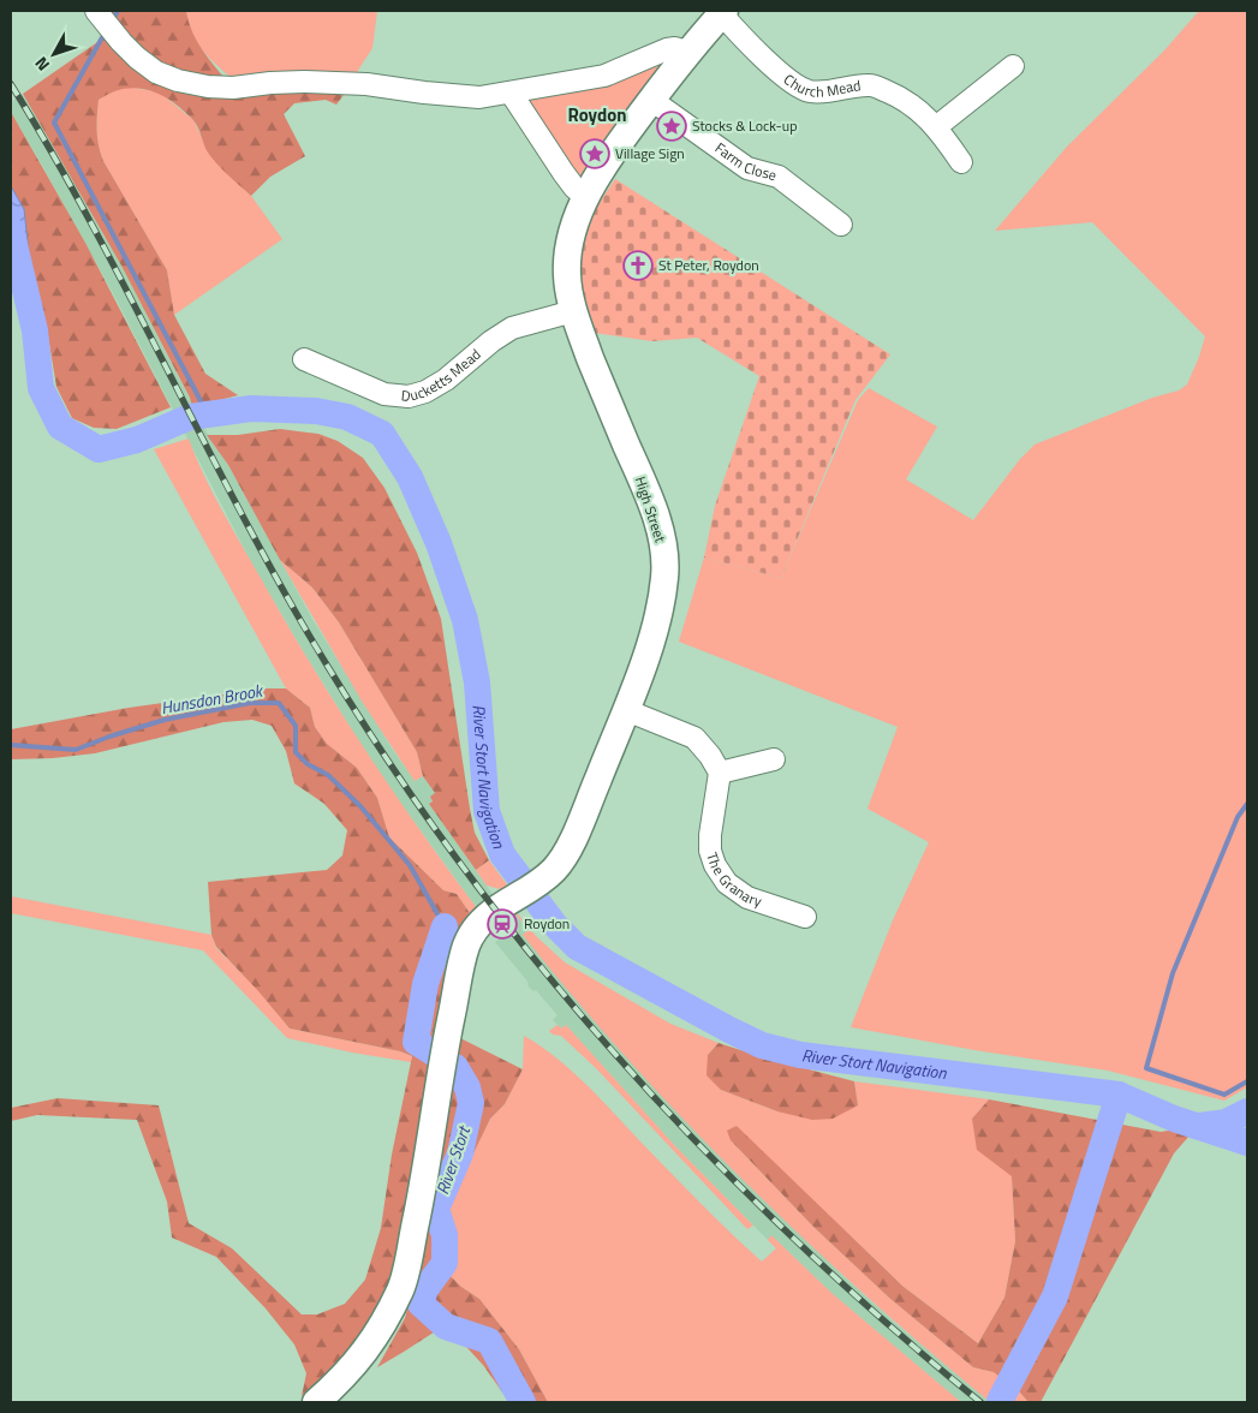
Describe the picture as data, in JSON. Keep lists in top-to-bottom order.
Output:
{
  "streets": {
    "main road": ["High Street"],
    "street": [
      "Church Mead",
      "Farm Close",
      "Ducketts Mead",
      "The Granary"
    ]
  },
  "crossings": [
    ["Church Mead", "High Street"],
    ["Farm Close", "High Street"],
    ["Ducketts Mead", "High Street"]
  ],
  "districts": ["Roydon"],
  "water": ["Hunsdon Brook", "River Stort Navigation", "River Stort"],
  "places": {
    "place": ["Stocks & Lock-up", "Village Sign"],
    "church": ["St Peter, Roydon"],
    "station": ["Roydon"]
  },
  "north": "bottom left"
}
